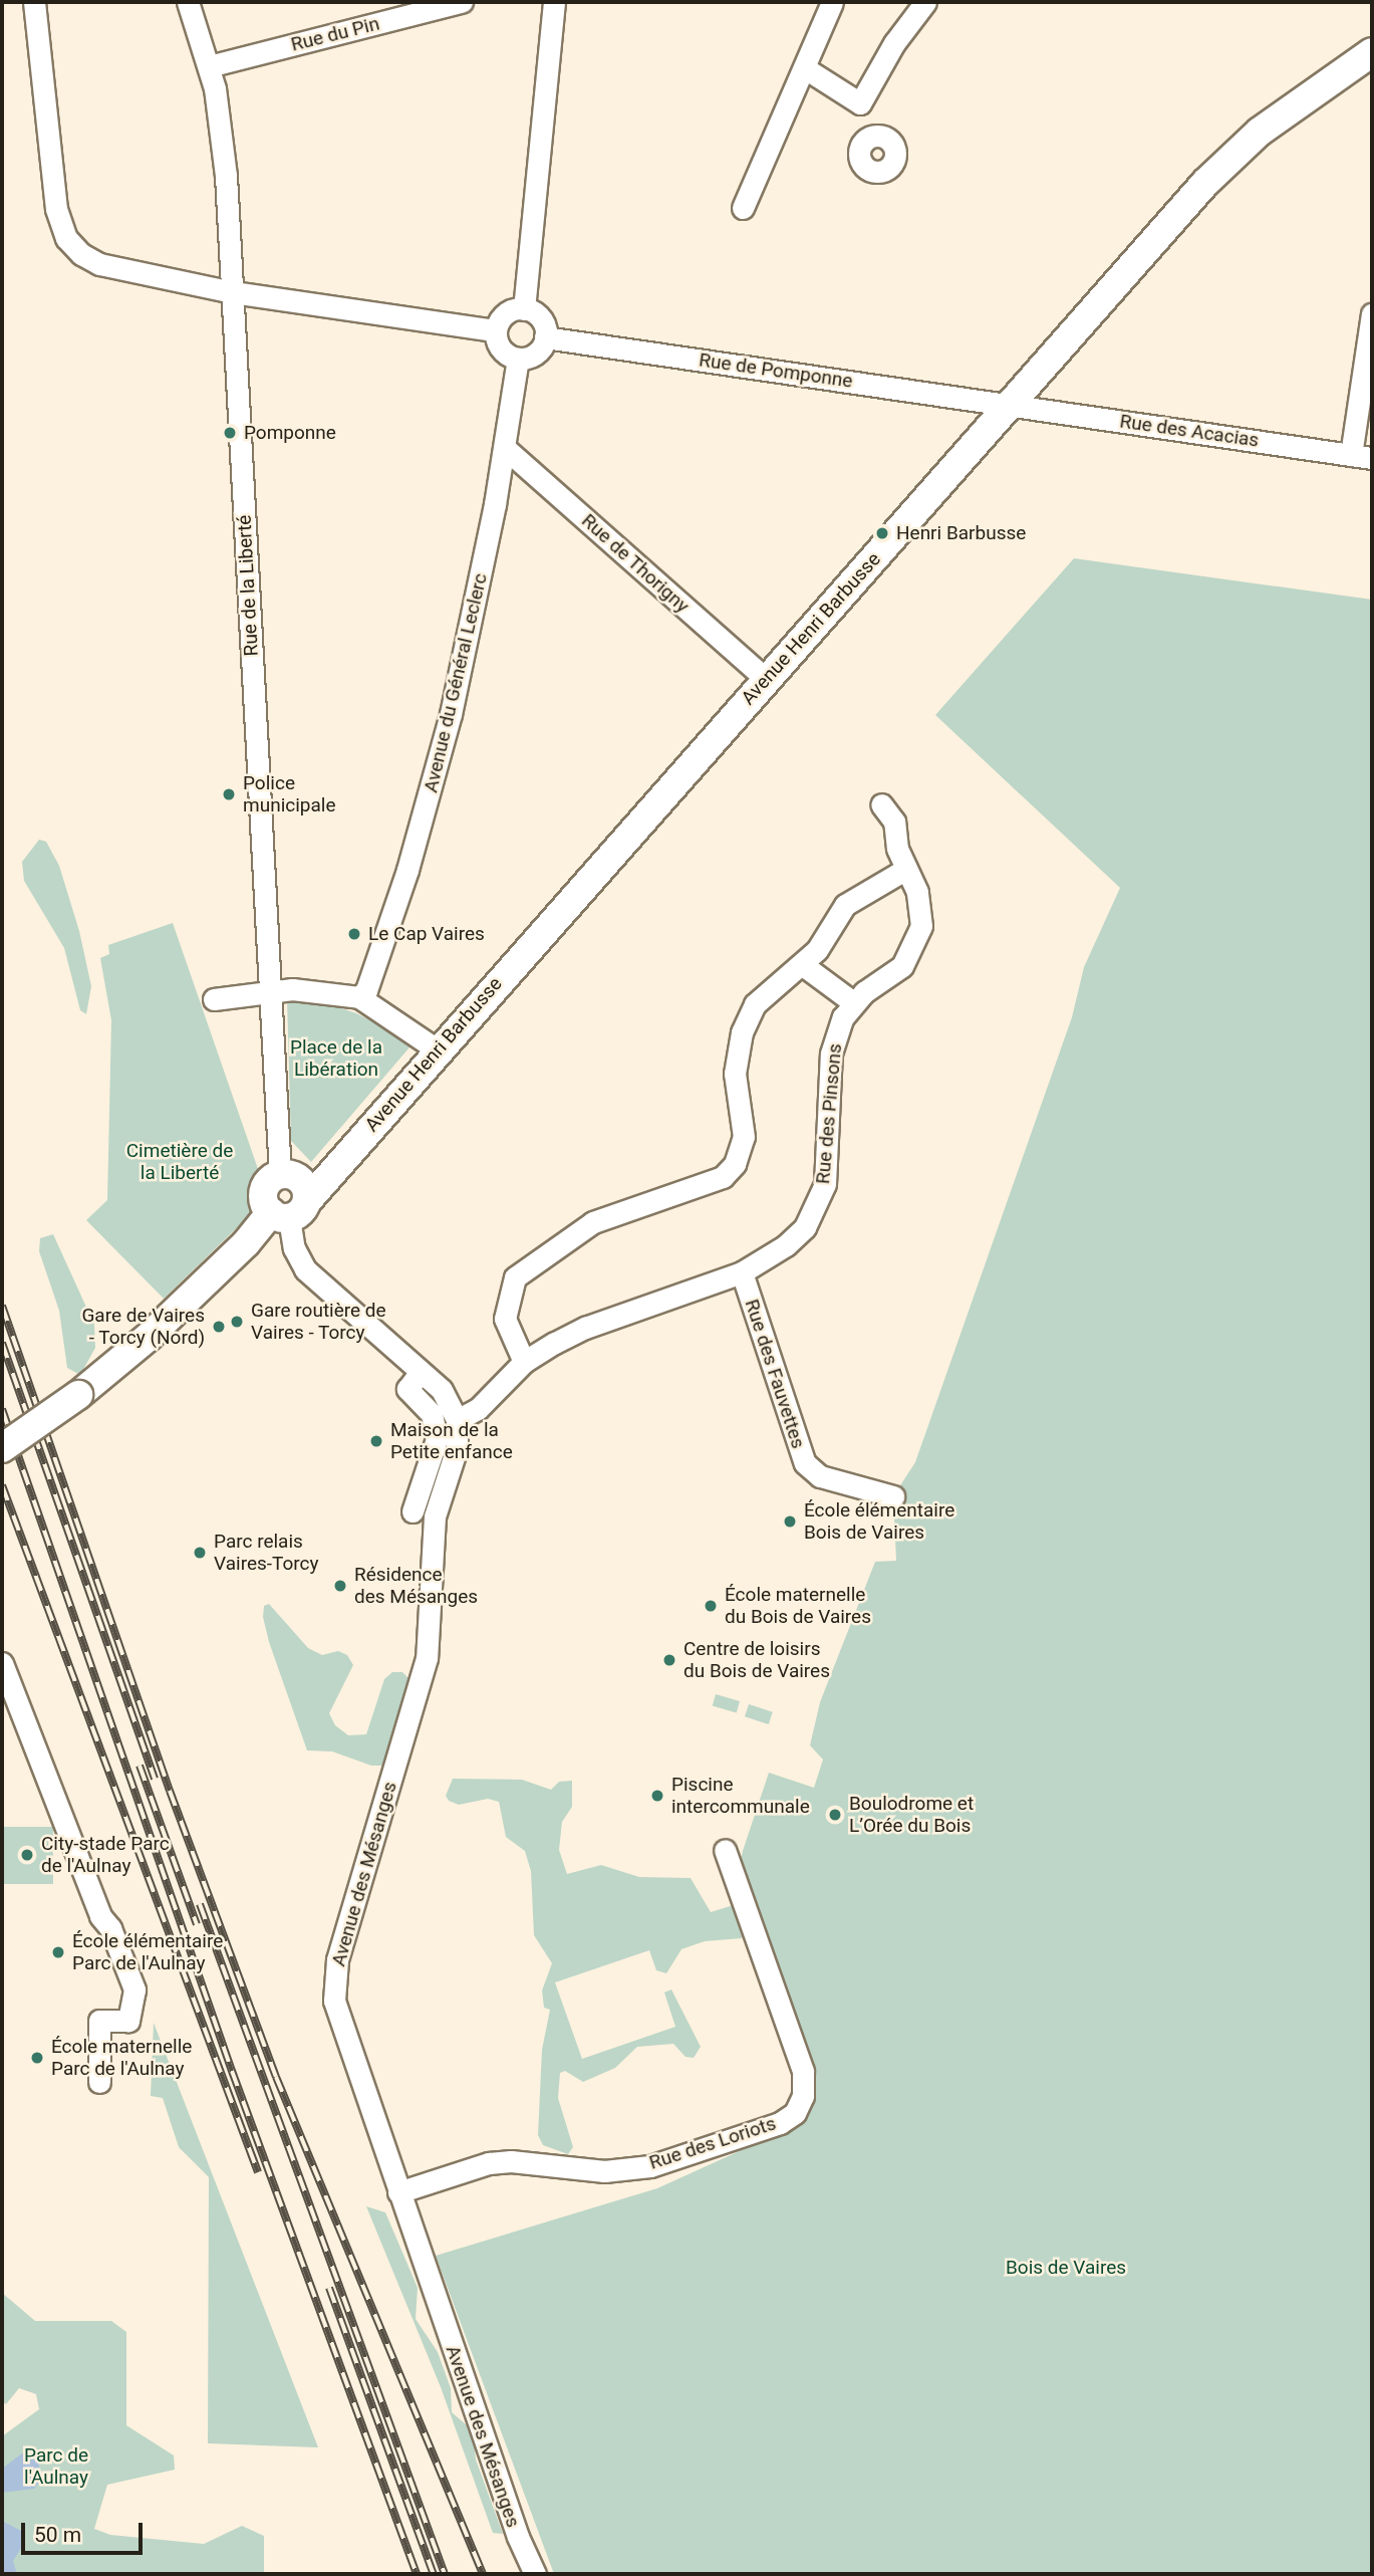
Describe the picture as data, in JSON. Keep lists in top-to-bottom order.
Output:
{
  "streets": {
    "main road": ["Avenue Henri Barbusse"],
    "street": [
      "Rue du Pin",
      "Rue de Pomponne",
      "Rue des Acacias",
      "Rue de Thorigny",
      "Rue de la Liberté",
      "Avenue du Général Leclerc",
      "Rue des Pinsons",
      "Rue des Fauvettes",
      "Avenue des Mésanges",
      "Rue des Loriots"
    ]
  },
  "crossings": [
    ["Rue du Pin", "Rue de la Liberté"],
    ["Rue de Pomponne", "Rue des Acacias"],
    ["Rue de Pomponne", "Avenue Henri Barbusse"],
    ["Rue de Pomponne", "Avenue du Général Leclerc"],
    ["Rue des Acacias", "Avenue Henri Barbusse"],
    ["Rue de Thorigny", "Avenue Henri Barbusse"],
    ["Rue de Thorigny", "Avenue du Général Leclerc"],
    ["Rue de la Liberté", "Avenue Henri Barbusse"],
    ["Rue des Pinsons", "Rue des Fauvettes"],
    ["Rue des Pinsons", "Avenue des Mésanges"],
    ["Avenue des Mésanges", "Rue des Loriots"]
  ],
  "parks": [
    "Place de la Libération",
    "Cimetière de la Liberté",
    "Bois de Vaires",
    "Parc de l'Aulnay"
  ],
  "places": [
    "Pomponne",
    "Henri Barbusse",
    "Police municipale",
    "Le Cap Vaires",
    "Gare routière de Vaires - Torcy",
    "Gare de Vaires - Torcy (Nord)",
    "Maison de la Petite enfance",
    "École élémentaire Bois de Vaires",
    "Parc relais Vaires-Torcy",
    "Résidence des Mésanges",
    "École maternelle du Bois de Vaires",
    "Centre de loisirs du Bois de Vaires",
    "Piscine intercommunale",
    "Boulodrome et L’Orée du Bois",
    "City-stade Parc de l'Aulnay",
    "École élémentaire Parc de l'Aulnay",
    "École maternelle Parc de l'Aulnay"
  ],
  "scale_bar": "50 m"
}
